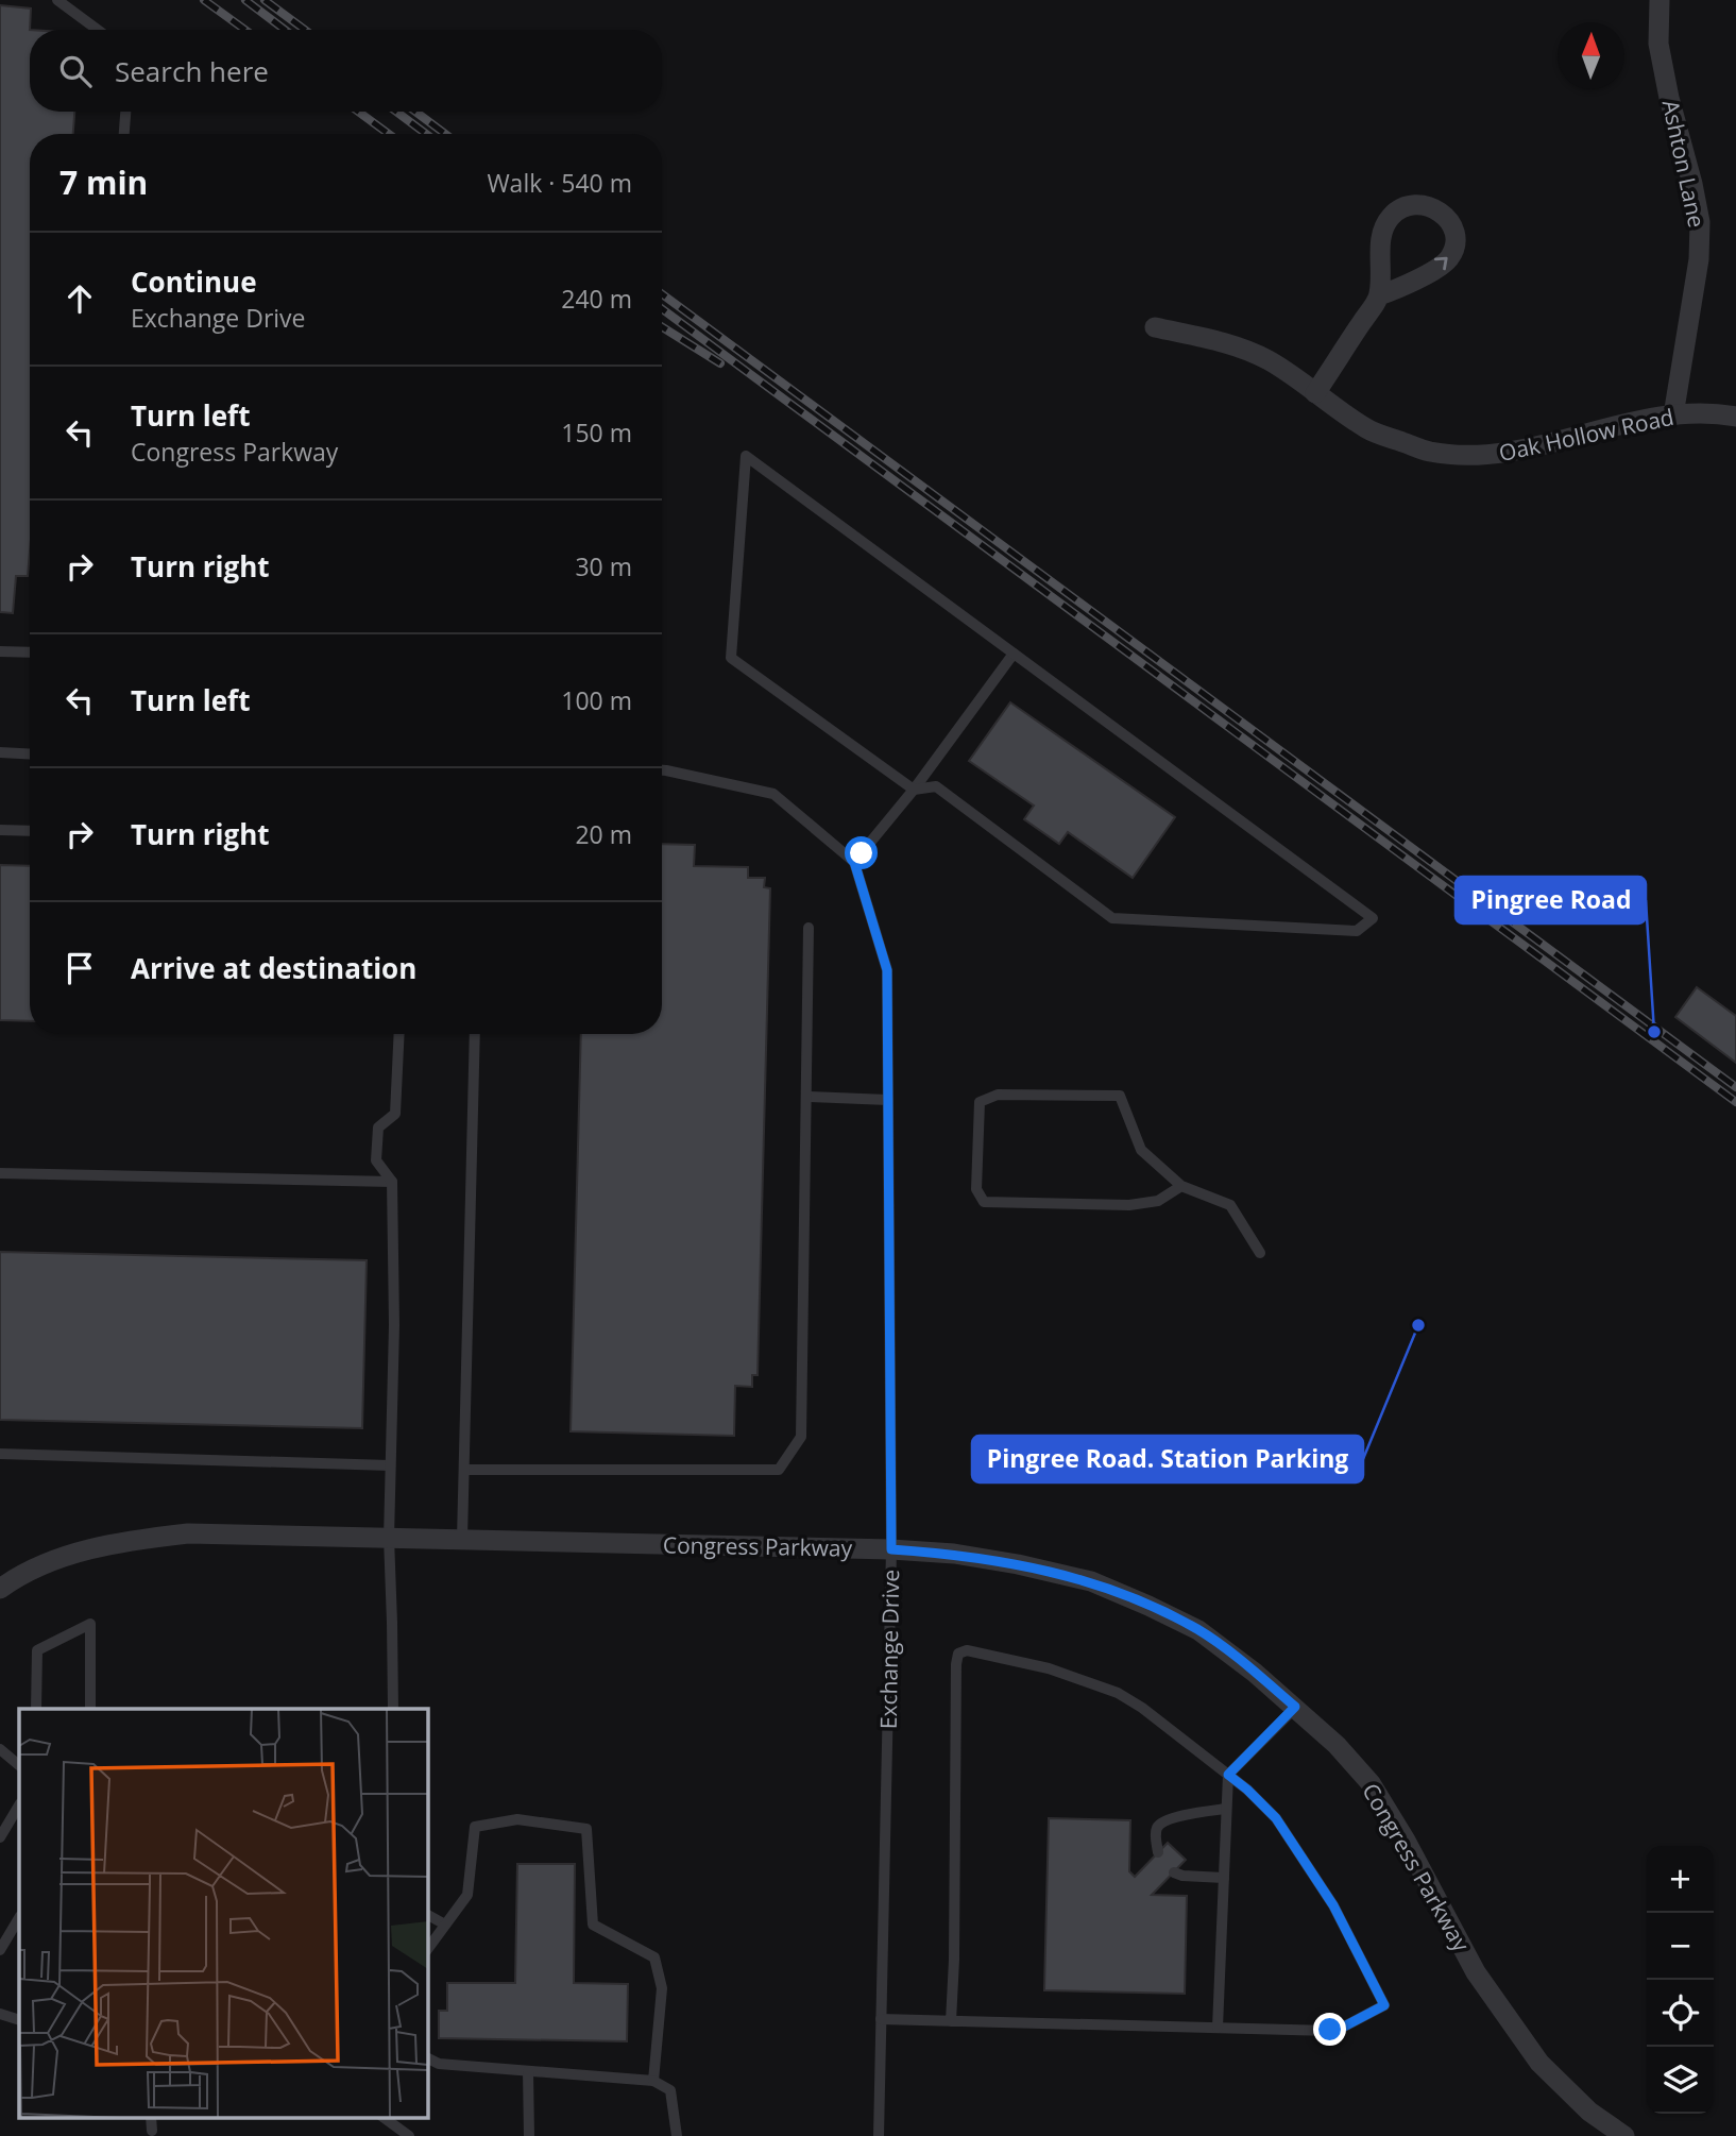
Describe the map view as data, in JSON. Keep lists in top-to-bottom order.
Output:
{
  "streets": {
    "street": ["Ashton Lane", "Oak Hollow Road", "Congress Parkway"],
    "lane": ["Exchange Drive"]
  },
  "crossings": [
    ["Ashton Lane", "Oak Hollow Road"],
    ["Congress Parkway", "Exchange Drive"]
  ],
  "places": ["Pingree Road", "Pingree Road. Station Parking"],
  "north": "top",
  "page": {
    "search": "Search here",
    "heading": ["7 min", "Walk · 540 m"],
    "list": [
      ["Continue", "Exchange Drive", "240 m"],
      ["Turn left", "Congress Parkway", "150 m"],
      ["Turn right", "30 m"],
      ["Turn left", "100 m"],
      ["Turn right", "20 m"],
      "Arrive at destination"
    ],
    "map_buttons": ["+", "−"]
  }
}
